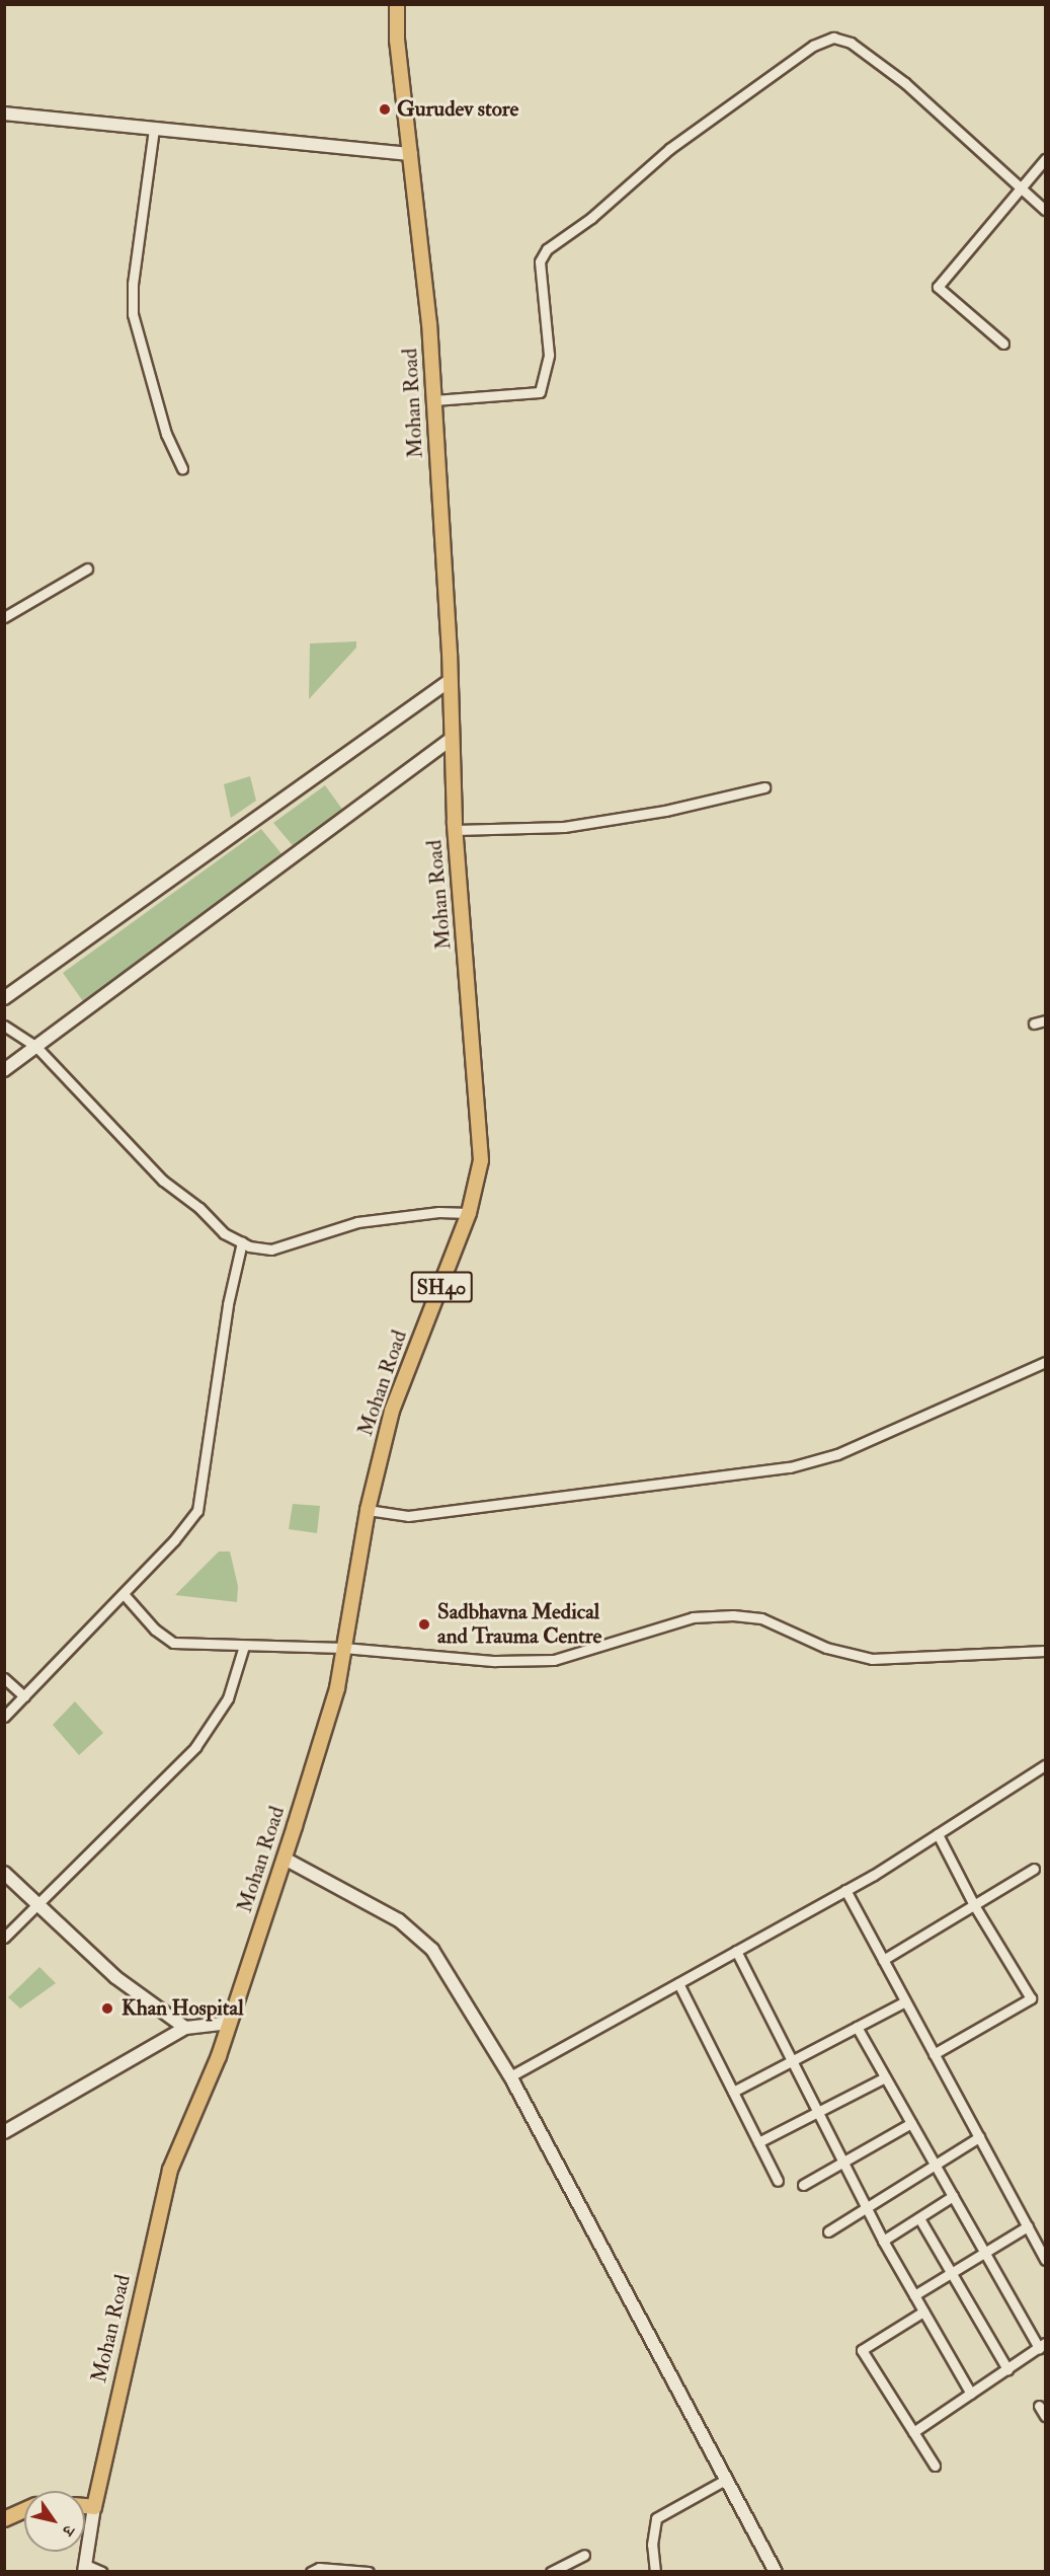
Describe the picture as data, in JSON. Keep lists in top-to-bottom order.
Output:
{
  "streets": {
    "main road": ["Mohan Road", "SH40"]
  },
  "places": ["Gurudev store", "Sadbhavna Medical and Trauma Centre", "Khan Hospital"],
  "north": "bottom right"
}
